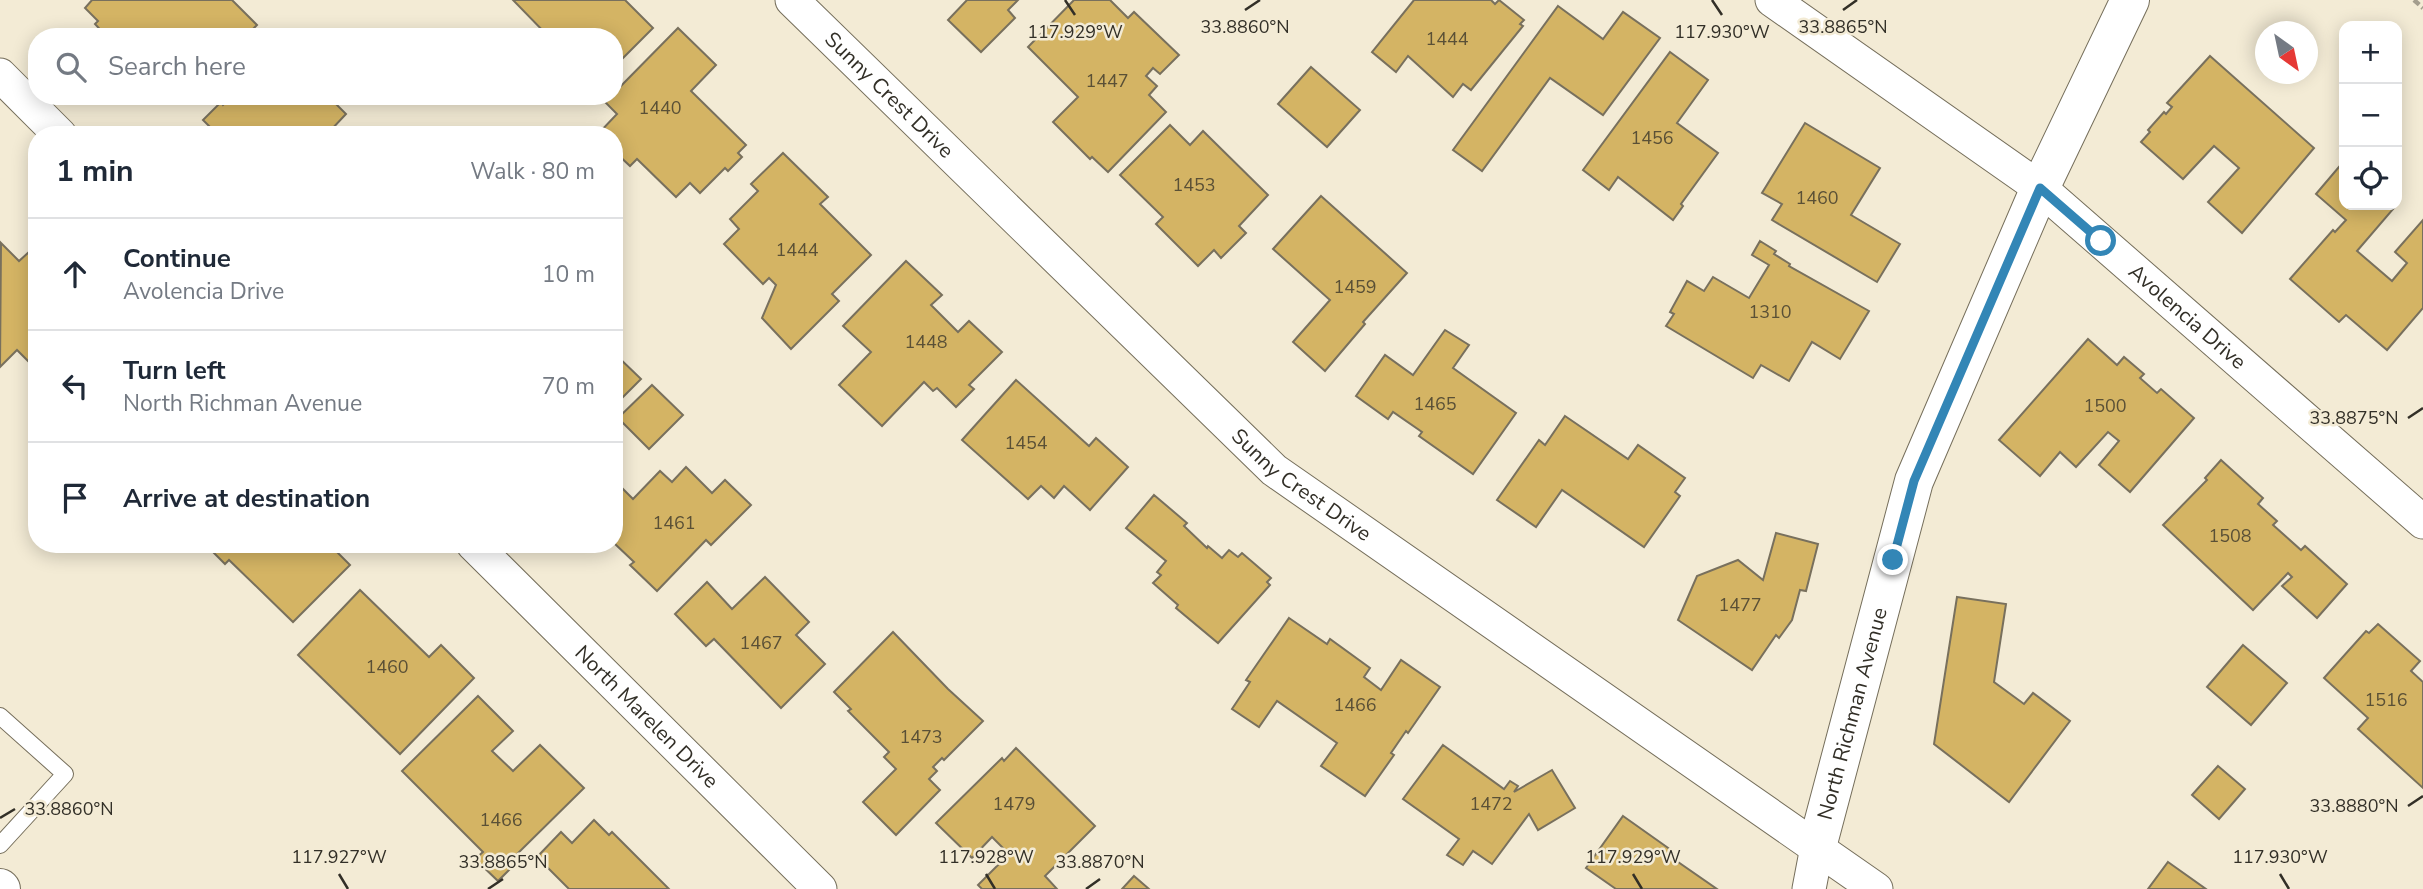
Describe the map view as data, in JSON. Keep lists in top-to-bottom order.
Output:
{
  "streets": {
    "street": [
      "Sunny Crest Drive",
      "Avolencia Drive",
      "North Richman Avenue",
      "North Marelen Drive"
    ]
  },
  "crossings": [
    ["Sunny Crest Drive", "North Richman Avenue"],
    ["Avolencia Drive", "North Richman Avenue"]
  ],
  "house_numbers": [
    "1444",
    "1447",
    "1440",
    "1456",
    "1453",
    "1460",
    "1444",
    "1459",
    "1310",
    "1448",
    "1465",
    "1500",
    "1454",
    "1461",
    "1508",
    "1477",
    "1467",
    "1460",
    "1516",
    "1466",
    "1473",
    "1479",
    "1472",
    "1466"
  ],
  "north": "bottom right",
  "page": {
    "map_buttons": ["+", "−"],
    "search": "Search here",
    "heading": ["1 min", "Walk · 80 m"],
    "list": [
      ["Continue", "Avolencia Drive", "10 m"],
      ["Turn left", "North Richman Avenue", "70 m"],
      "Arrive at destination"
    ]
  },
  "coordinates": [
    "33.8865°N",
    "33.8860°N",
    "117.929°W",
    "117.930°W",
    "33.8875°N",
    "33.8880°N",
    "117.927°W",
    "117.928°W",
    "33.8870°N"
  ]
}
